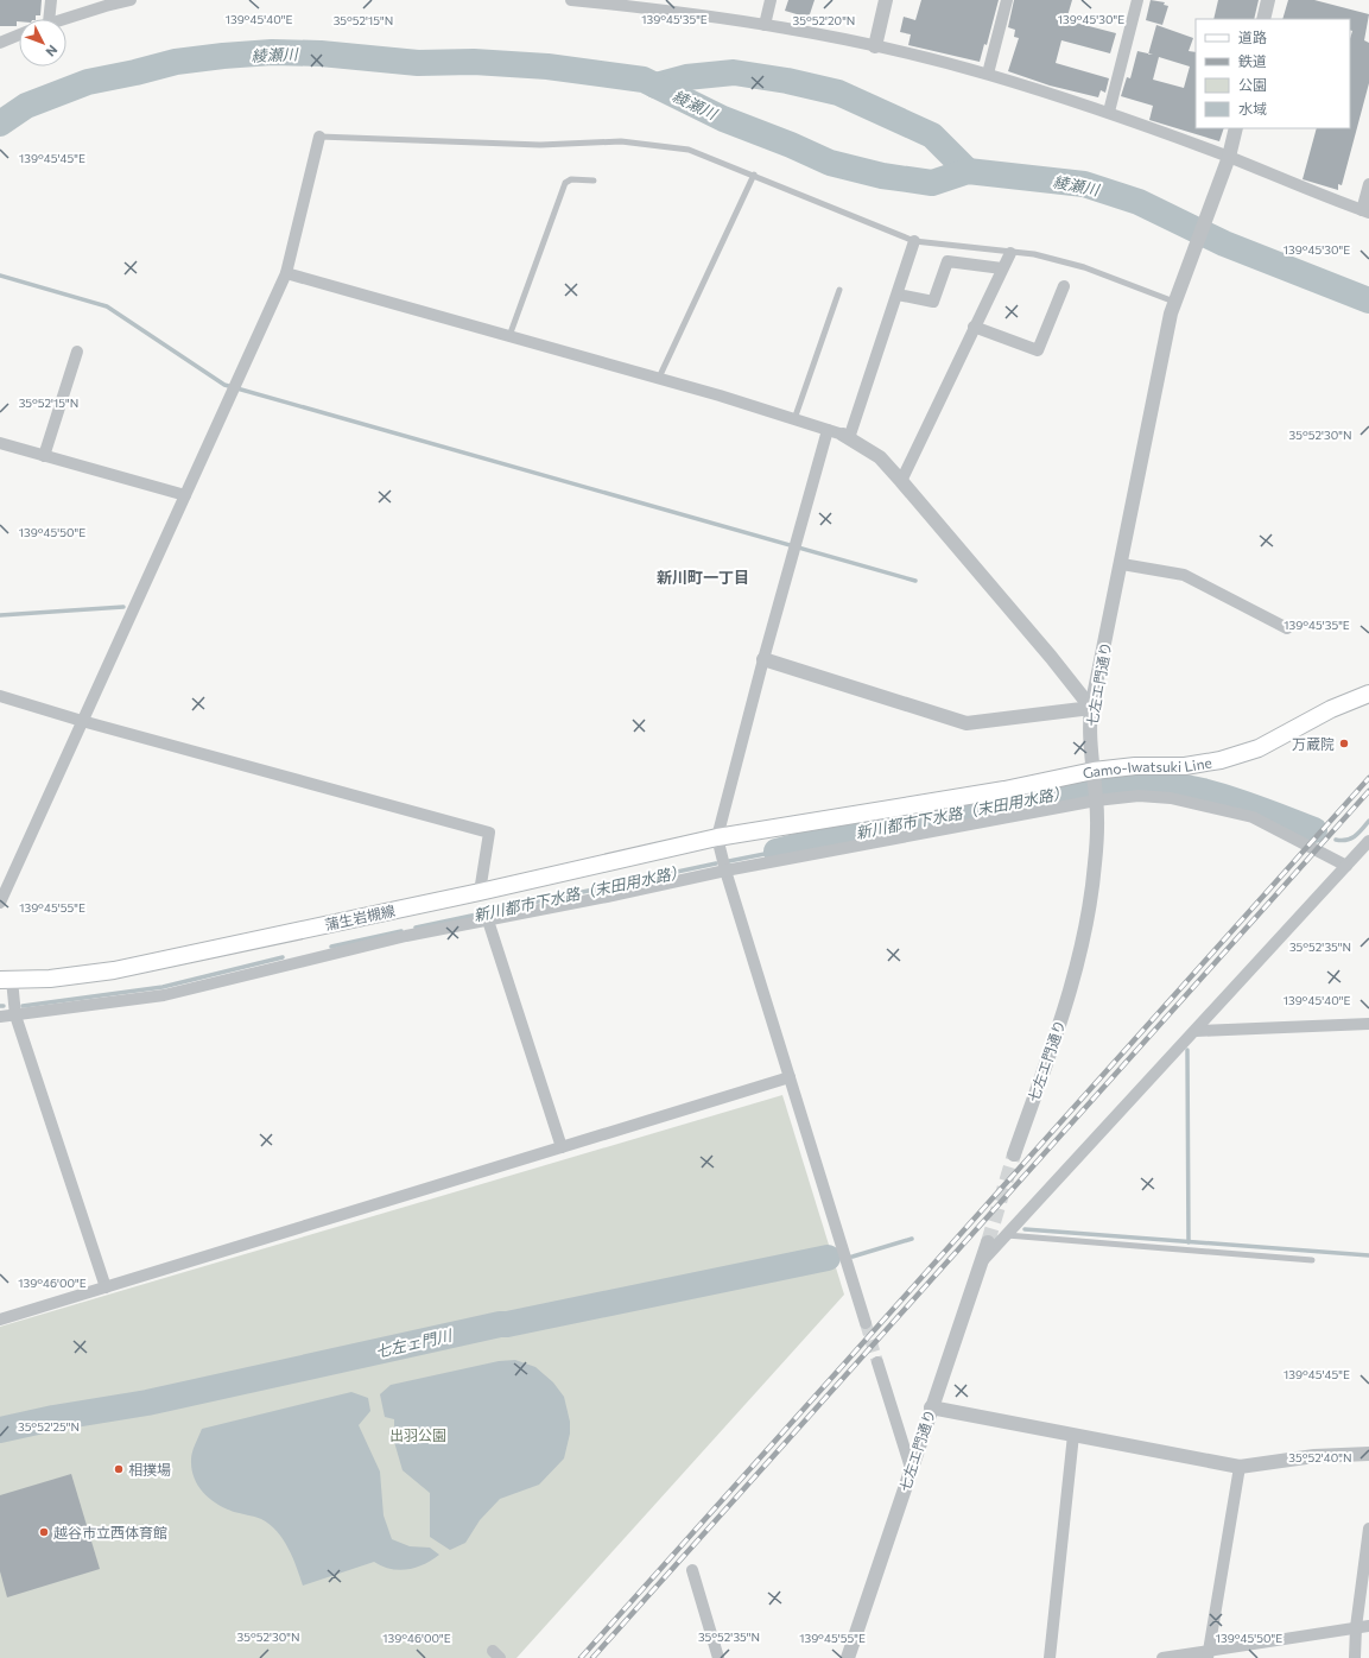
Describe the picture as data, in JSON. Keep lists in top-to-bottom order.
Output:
{
  "streets": {
    "main road": ["Gamo-Iwatsuki Line", "蒲生岩槻線"],
    "street": ["七左エ門通り"]
  },
  "crossings": [
    ["七左エ門通り", "Gamo-Iwatsuki Line"],
    ["Gamo-Iwatsuki Line", "蒲生岩槻線"]
  ],
  "districts": ["新川町一丁目"],
  "water": ["綾瀬川", "新川都市下水路（末田用水路）", "七左ェ門川"],
  "parks": ["出羽公園"],
  "places": ["万蔵院", "相撲場", "越谷市立西体育館"],
  "legend": [
    "道路",
    "鉄道",
    "公園",
    "水域"
  ],
  "north": "bottom right",
  "coordinates": [
    "139°45'40\"E",
    "139°45'35\"E",
    "139°45'30\"E",
    "35°52'15\"N",
    "35°52'20\"N",
    "139°45'45\"E",
    "35°52'30\"N",
    "139°45'50\"E",
    "139°45'55\"E",
    "35°52'35\"N",
    "139°46'00\"E",
    "35°52'25\"N",
    "35°52'40\"N"
  ]
}
